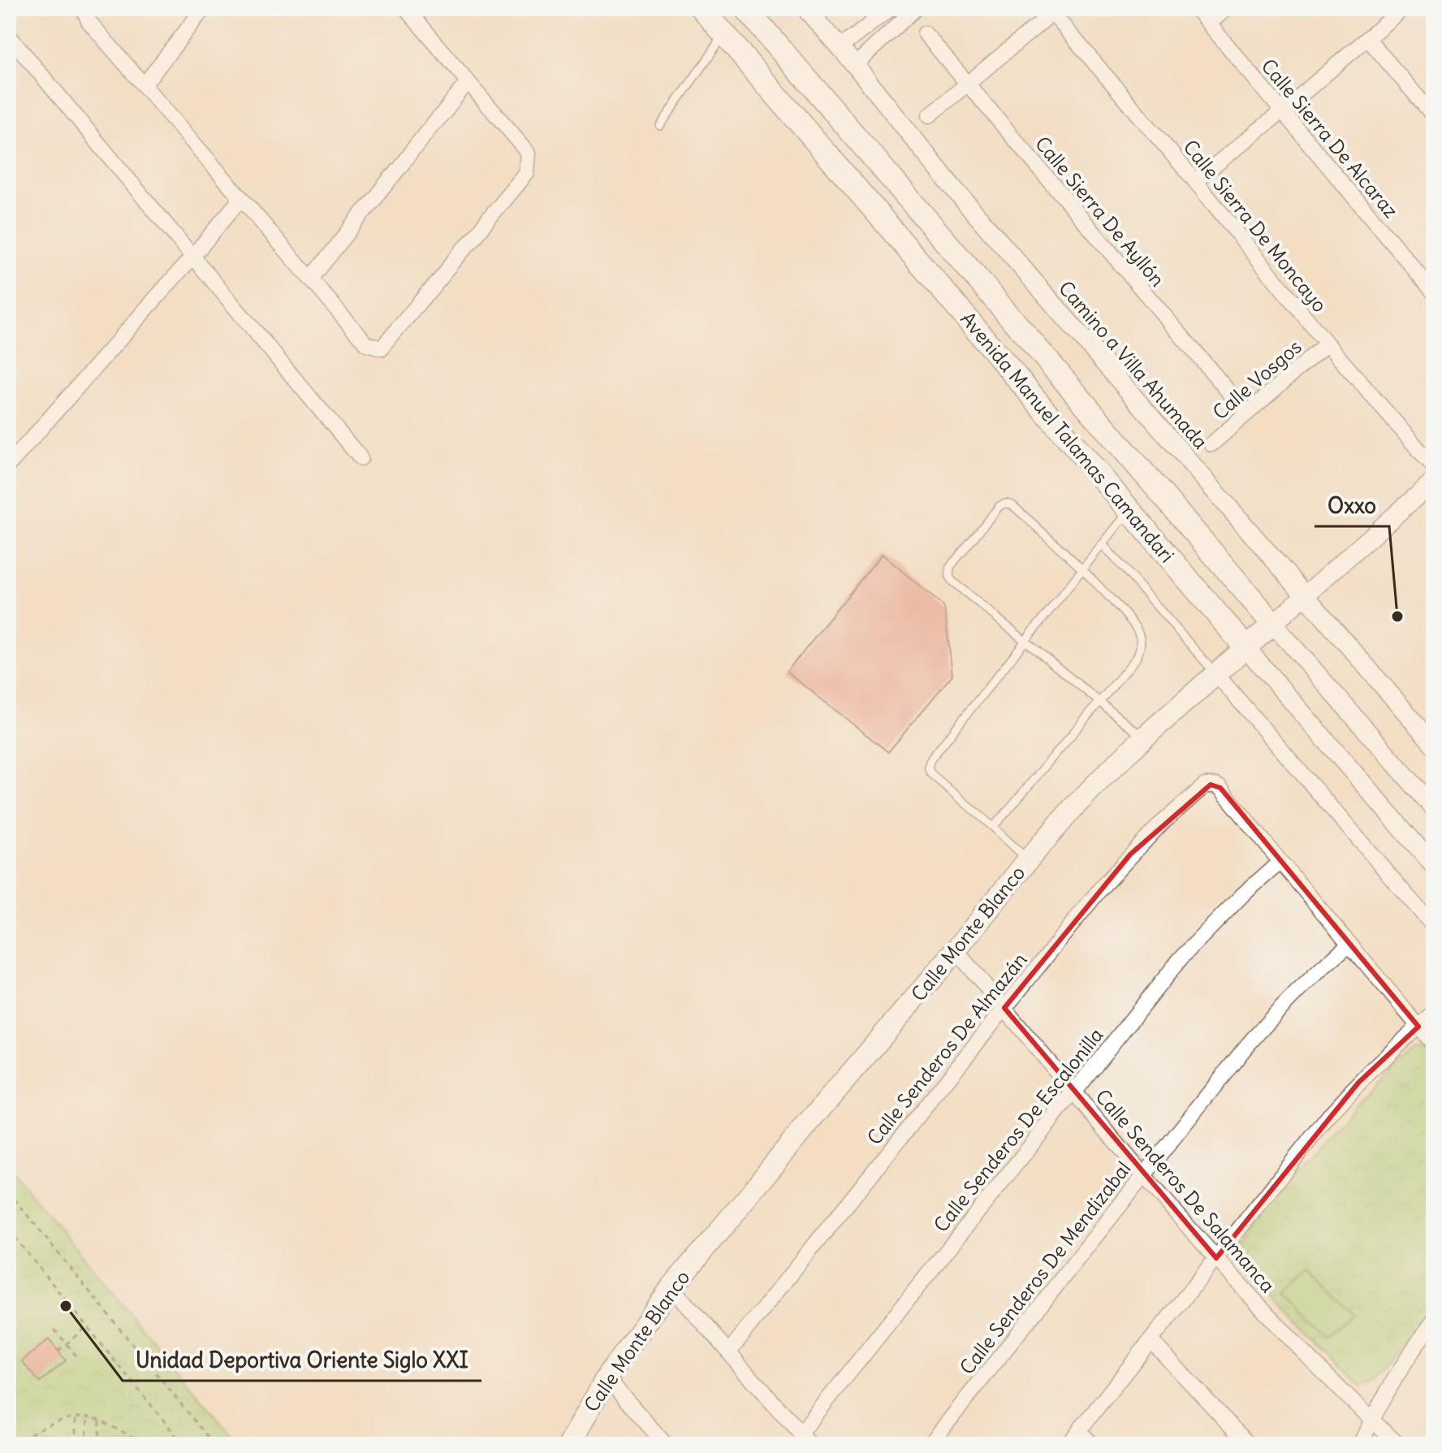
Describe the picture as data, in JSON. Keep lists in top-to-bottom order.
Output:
{
  "streets": {
    "main road": ["Avenida Manuel Talamas Camandari", "Calle Monte Blanco"],
    "street": [
      "Calle Sierra De Alcaraz",
      "Calle Sierra De Ayllón",
      "Calle Sierra De Moncayo",
      "Camino a Villa Ahumada",
      "Calle Vosgos",
      "Calle Senderos De Almazán",
      "Calle Senderos De Escalonilla",
      "Calle Senderos De Salamanca",
      "Calle Senderos De Mendizabal"
    ]
  },
  "crossings": [
    ["Calle Sierra De Ayllón", "Calle Vosgos"],
    ["Calle Sierra De Moncayo", "Calle Vosgos"],
    ["Camino a Villa Ahumada", "Calle Monte Blanco"],
    ["Avenida Manuel Talamas Camandari", "Calle Monte Blanco"],
    ["Calle Monte Blanco", "Calle Senderos De Salamanca"],
    ["Calle Senderos De Almazán", "Calle Senderos De Escalonilla"],
    ["Calle Senderos De Almazán", "Calle Senderos De Salamanca"],
    ["Calle Senderos De Escalonilla", "Calle Senderos De Salamanca"],
    ["Calle Senderos De Salamanca", "Calle Senderos De Mendizabal"]
  ],
  "places": ["Oxxo", "Unidad Deportiva Oriente Siglo XXI"]
}
